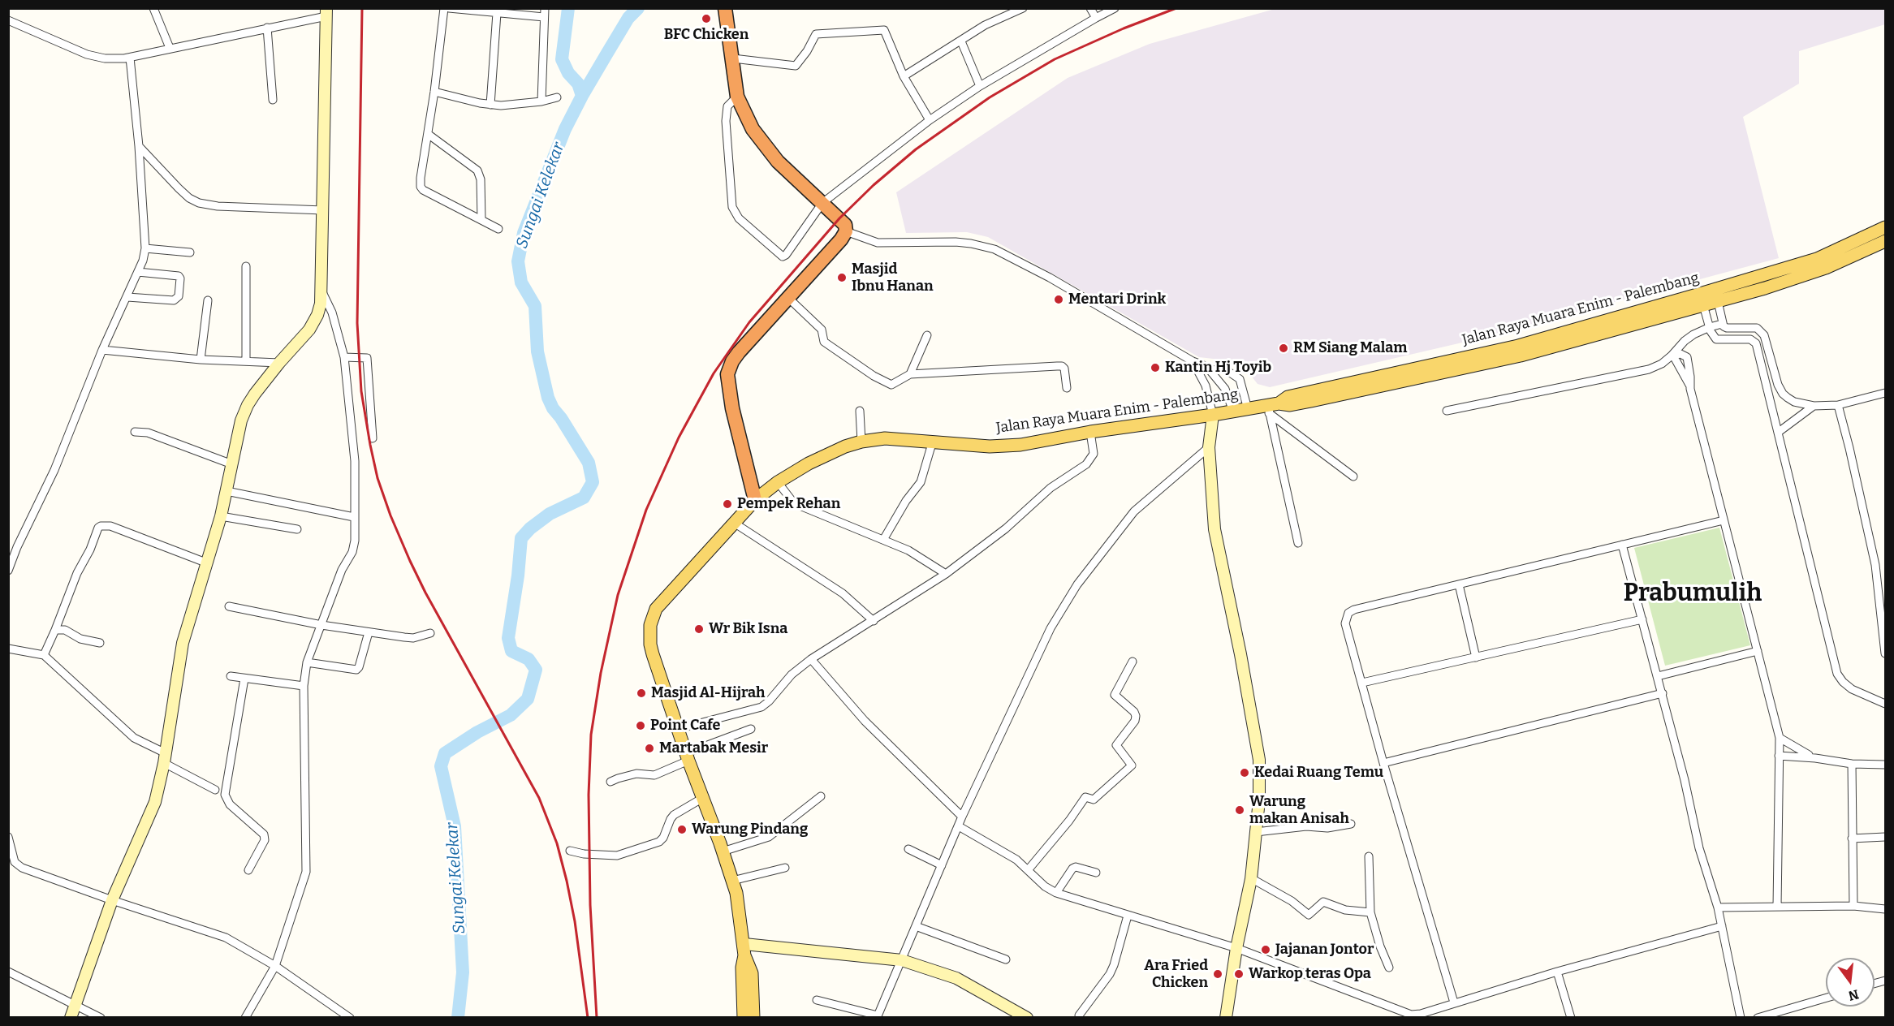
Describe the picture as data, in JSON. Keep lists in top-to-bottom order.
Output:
{
  "streets": {
    "main road": ["Jalan Raya Muara Enim - Palembang"]
  },
  "districts": ["Prabumulih"],
  "water": ["Sungai Kelekar"],
  "places": [
    "BFC Chicken",
    "Masjid Ibnu Hanan",
    "Mentari Drink",
    "RM Siang Malam",
    "Kantin Hj Toyib",
    "Pempek Rehan",
    "Wr Bik Isna",
    "Masjid Al-Hijrah",
    "Point Cafe",
    "Martabak Mesir",
    "Kedai Ruang Temu",
    "Warung makan Anisah",
    "Warung Pindang",
    "Jajanan Jontor",
    "Ara Fried Chicken",
    "Warkop teras Opa"
  ],
  "north": "bottom"
}
